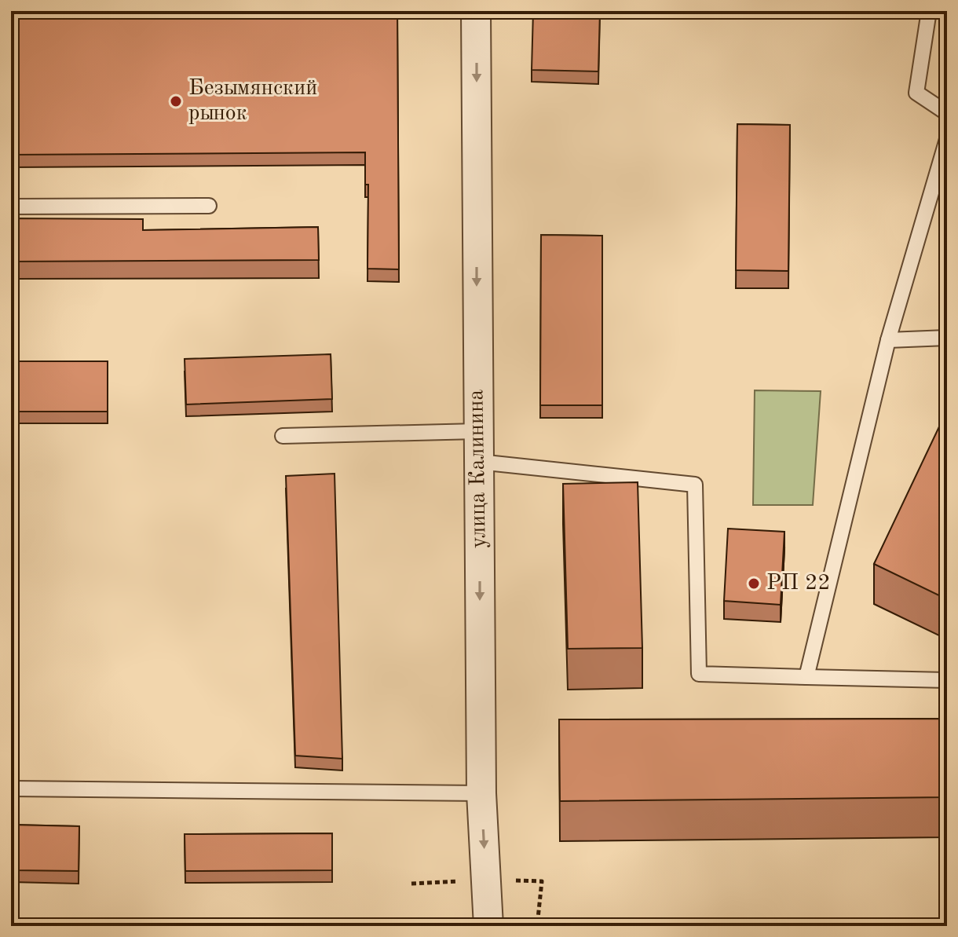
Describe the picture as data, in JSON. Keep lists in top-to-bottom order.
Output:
{
  "streets": {
    "street": ["улица Калинина"]
  },
  "one_way": ["улица Калинина"],
  "places": ["Безымянский рынок", "РП 22"]
}
